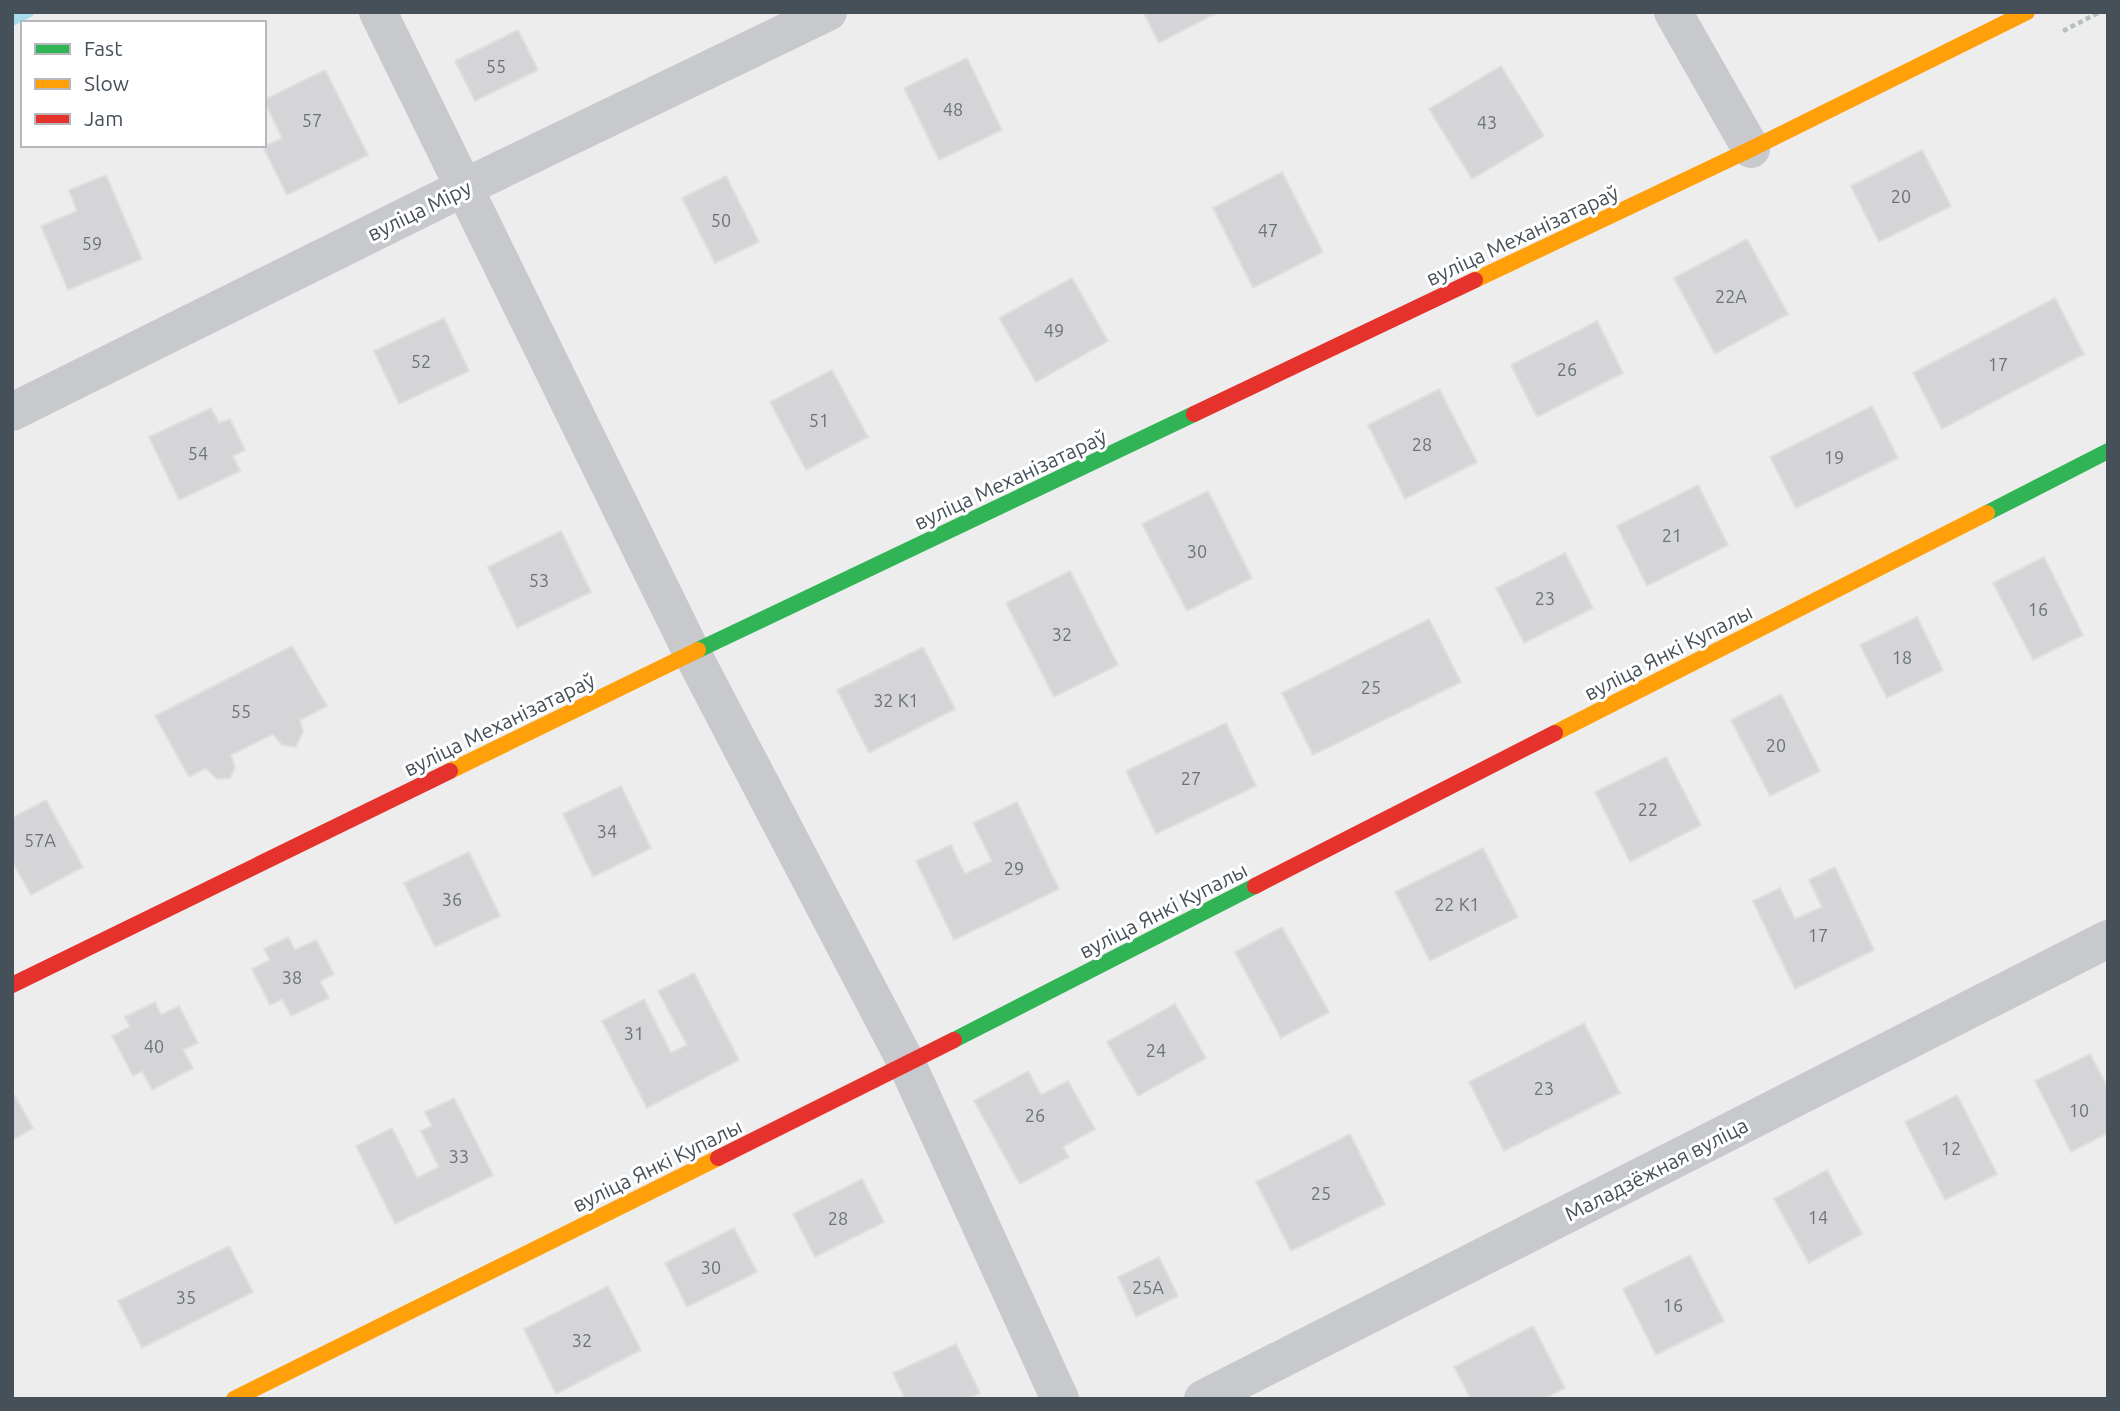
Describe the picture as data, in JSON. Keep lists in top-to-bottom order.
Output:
{
  "streets": {
    "street": [
      "вуліца Міру",
      "вуліца Механізатараў",
      "вуліца Янкі Купалы",
      "Маладзёжная вуліца"
    ]
  },
  "house_numbers": [
    "55",
    "48",
    "57",
    "43",
    "20",
    "50",
    "47",
    "59",
    "22А",
    "49",
    "52",
    "17",
    "26",
    "51",
    "28",
    "54",
    "19",
    "21",
    "30",
    "53",
    "23",
    "16",
    "32",
    "18",
    "25",
    "32 К1",
    "55",
    "20",
    "27",
    "22",
    "34",
    "57А",
    "29",
    "36",
    "22 К1",
    "17",
    "38",
    "31",
    "40",
    "24",
    "23",
    "10",
    "26",
    "12",
    "33",
    "25",
    "14",
    "28",
    "30",
    "25А",
    "35",
    "16",
    "32"
  ],
  "legend": ["Fast", "Slow", "Jam"]
}
